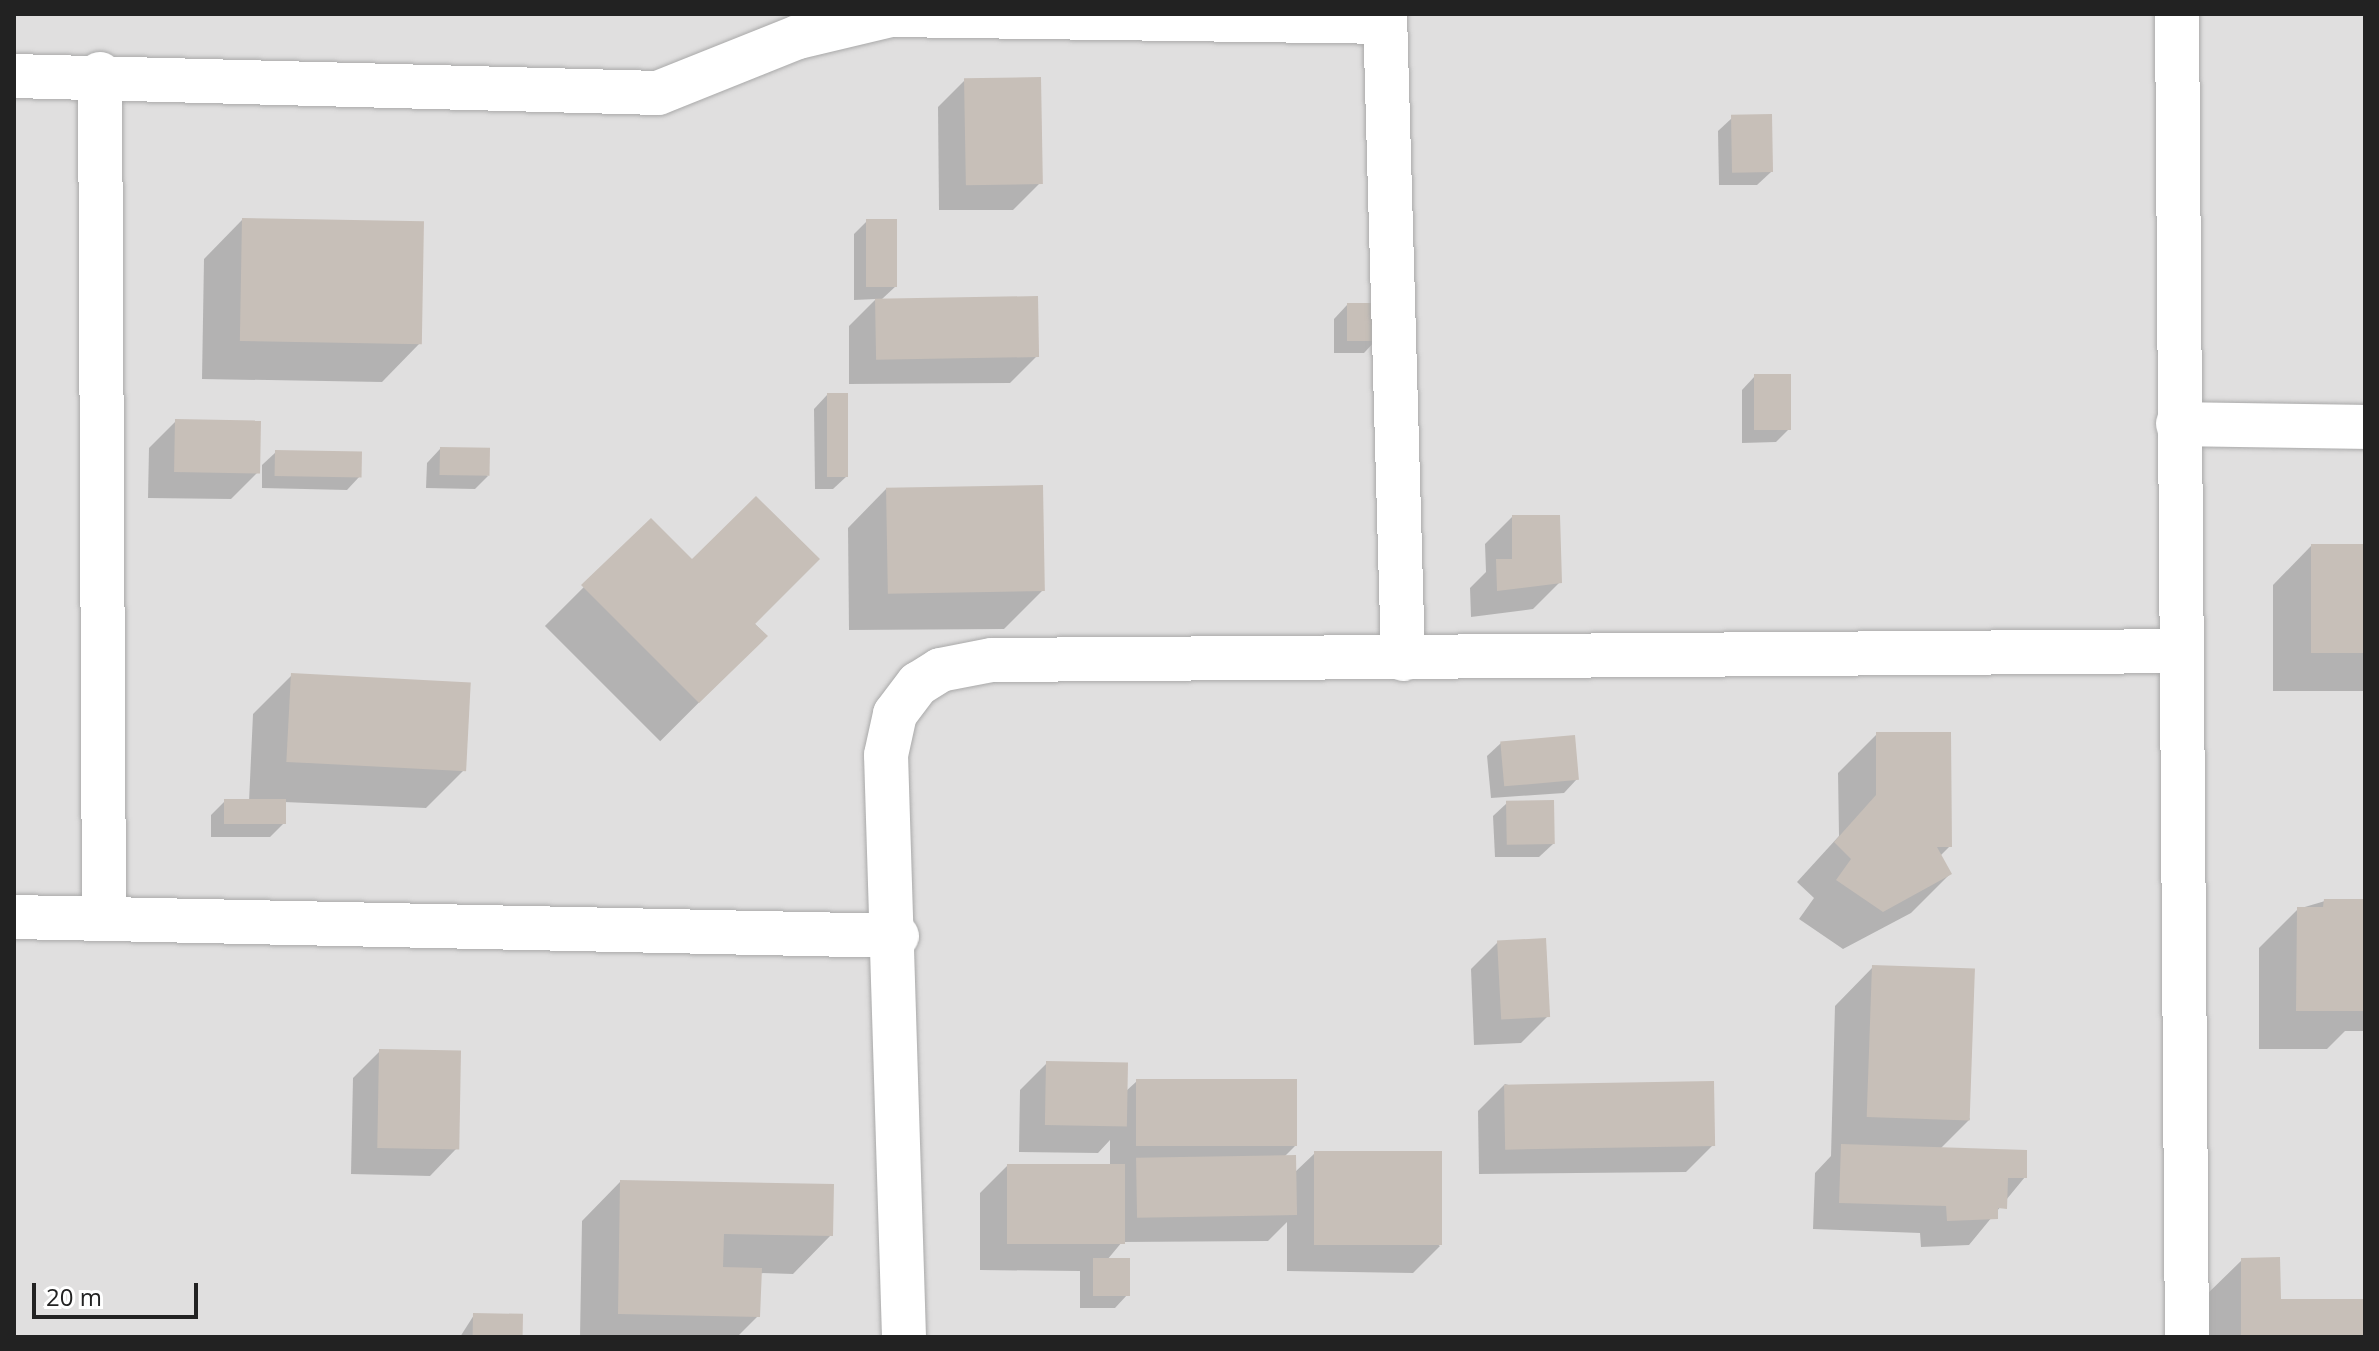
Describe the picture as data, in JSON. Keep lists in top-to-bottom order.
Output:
{
  "scale_bar": "20 m"
}
